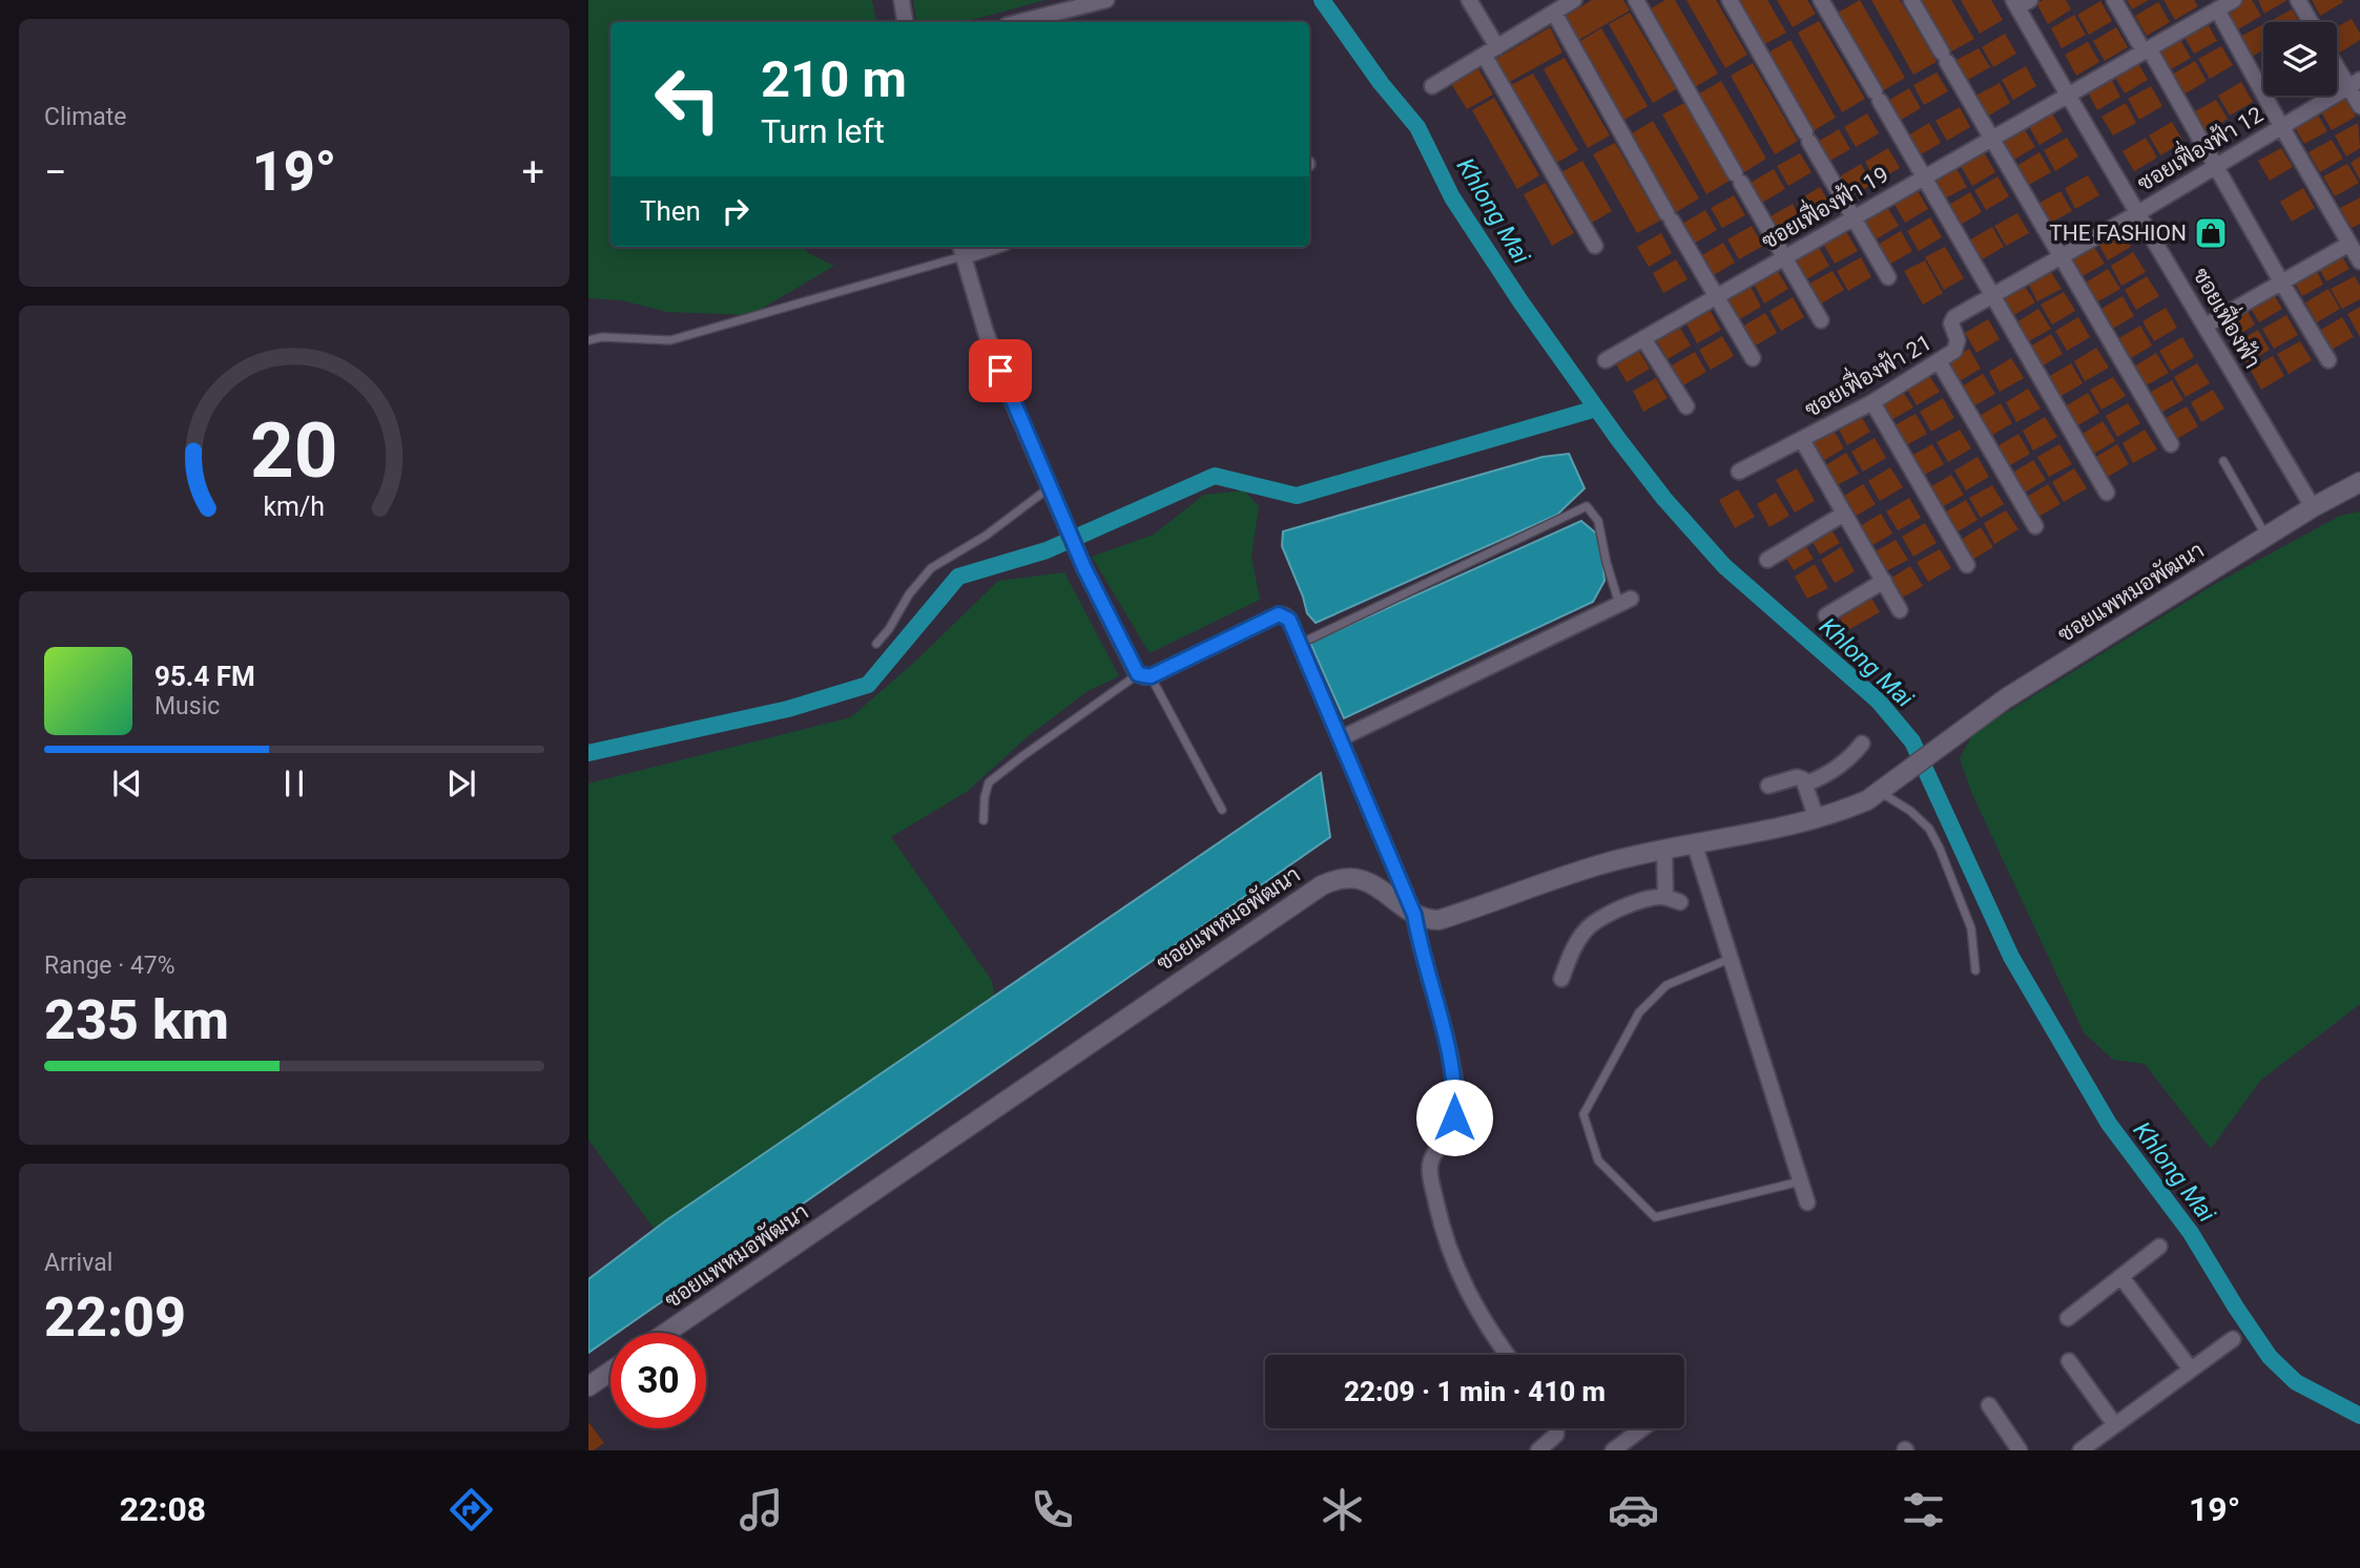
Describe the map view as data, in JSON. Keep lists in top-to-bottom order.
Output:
{
  "streets": {
    "street": [
      "ซอยเฟื่องฟ้า 12",
      "ซอยเฟื่องฟ้า 19",
      "ซอยเฟื่องฟ้า",
      "ซอยเฟื่องฟ้า 21",
      "ซอยแพหมอพัฒนา"
    ]
  },
  "crossings": [
    ["ซอยเฟื่องฟ้า 12", "ซอยเฟื่องฟ้า"],
    ["ซอยเฟื่องฟ้า 12", "ซอยเฟื่องฟ้า 21"],
    ["ซอยเฟื่องฟ้า 19", "ซอยเฟื่องฟ้า"],
    ["ซอยเฟื่องฟ้า", "ซอยเฟื่องฟ้า 21"],
    ["ซอยเฟื่องฟ้า", "ซอยแพหมอพัฒนา"]
  ],
  "water": ["Khlong Mai"],
  "places": {
    "shop": ["THE FASHION"]
  },
  "page": {
    "tile": [
      "Climate",
      ["Range · 47%", "235 km"],
      ["Arrival", "22:09"]
    ],
    "turn": ["210 m", "Turn left"],
    "heat": ["−", "19°", "+"],
    "then": "Then",
    "song": ["95.4 FM", "Music"],
    "limit": "30",
    "trip": "22:09 · 1 min · 410 m",
    "tabs": ["22:08", "19°"],
    "gauge": ["20", "km/h"]
  }
}
